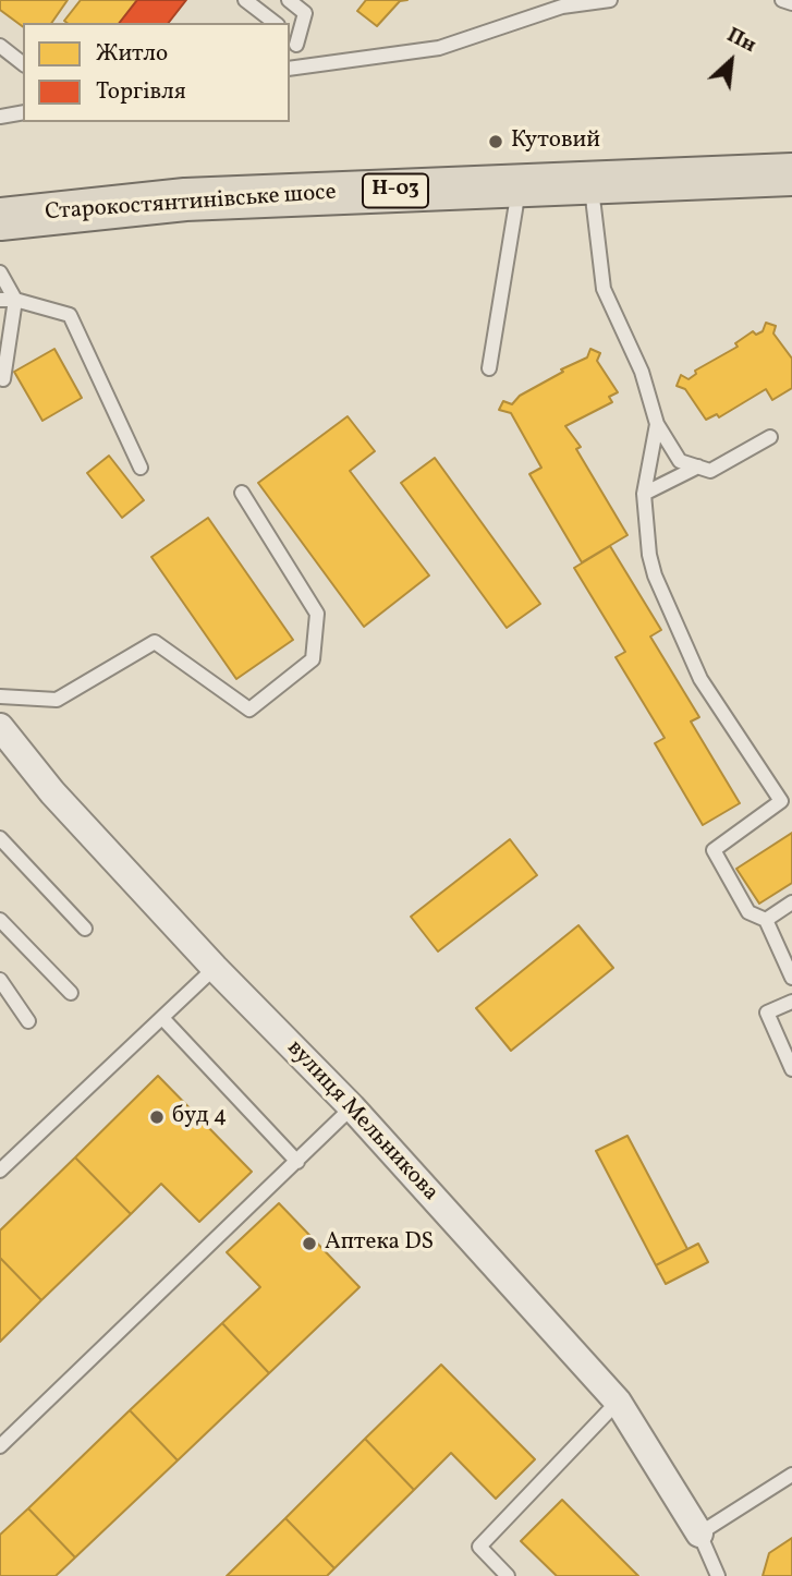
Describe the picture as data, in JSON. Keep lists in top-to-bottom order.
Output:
{
  "streets": {
    "main road": ["Н-03", "Старокостянтинівське шосе"],
    "street": ["вулиця Мельникова"]
  },
  "places": ["Кутовий", "буд 4", "Аптека DS"],
  "legend": ["Житло", "Торгівля"],
  "north": "top right"
}
